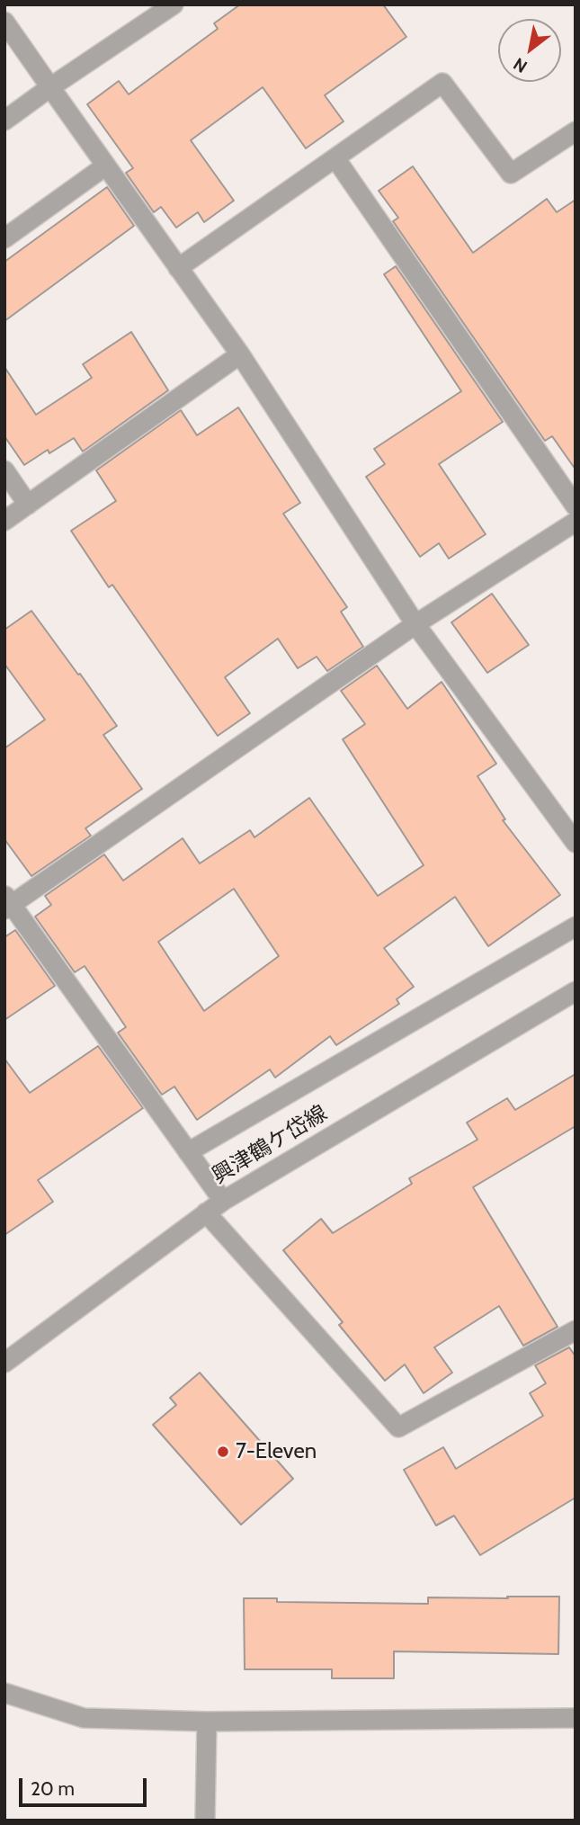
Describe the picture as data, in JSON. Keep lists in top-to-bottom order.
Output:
{
  "streets": {
    "street": ["興津鶴ケ岱線"]
  },
  "places": ["7-Eleven"],
  "scale_bar": "20 m",
  "north": "bottom left"
}
